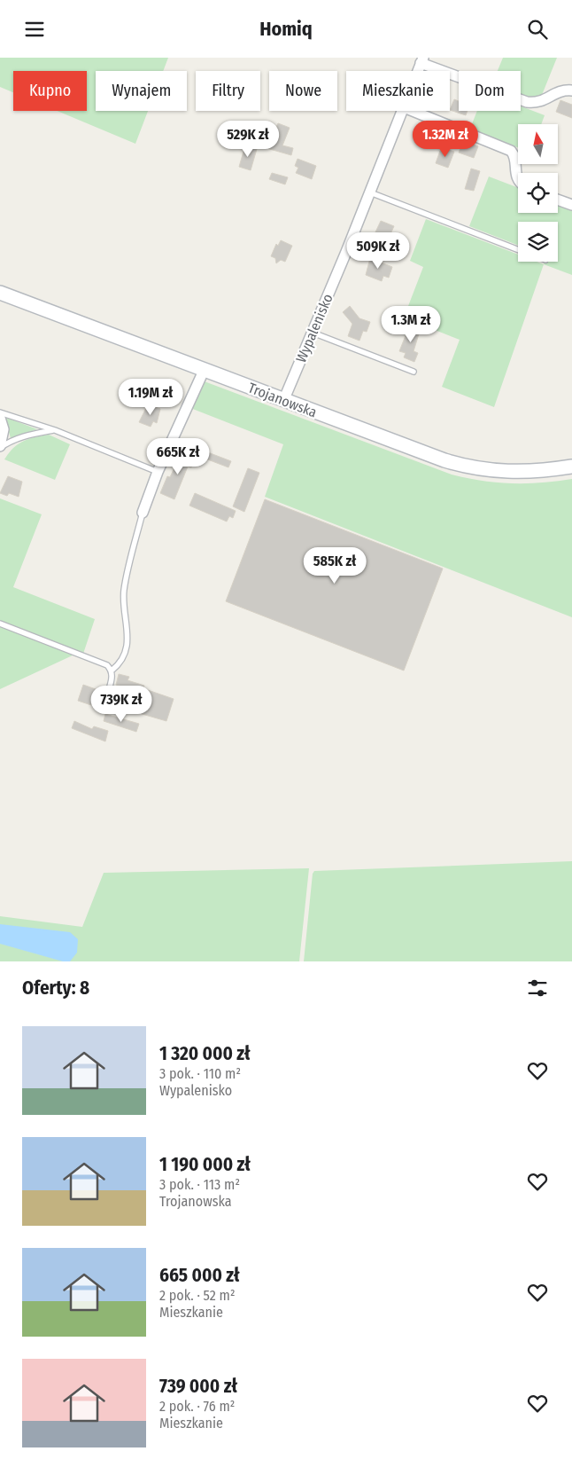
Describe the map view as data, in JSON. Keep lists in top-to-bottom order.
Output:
{
  "streets": {
    "street": ["Wypalenisko", "Trojanowska"]
  },
  "crossings": [
    ["Wypalenisko", "Trojanowska"]
  ],
  "north": "top",
  "page": {
    "header": "Homiq",
    "chip": [
      "Kupno",
      "Wynajem",
      "Filtry",
      "Nowe",
      "Mieszkanie",
      "Dom"
    ],
    "price": [
      "529K zł",
      "1.32M zł",
      "509K zł",
      "1.3M zł",
      "1.19M zł",
      "665K zł",
      "585K zł",
      "739K zł"
    ],
    "heading": "Oferty: 8",
    "list": [
      {
        "name": "1 320 000 zł",
        "note": "3 pok. · 110 m² · Wypalenisko"
      },
      {
        "name": "1 190 000 zł",
        "note": "3 pok. · 113 m² · Trojanowska"
      },
      {
        "name": "665 000 zł",
        "note": "2 pok. · 52 m² · Mieszkanie"
      },
      {
        "name": "739 000 zł",
        "note": "2 pok. · 76 m² · Mieszkanie"
      }
    ]
  }
}
